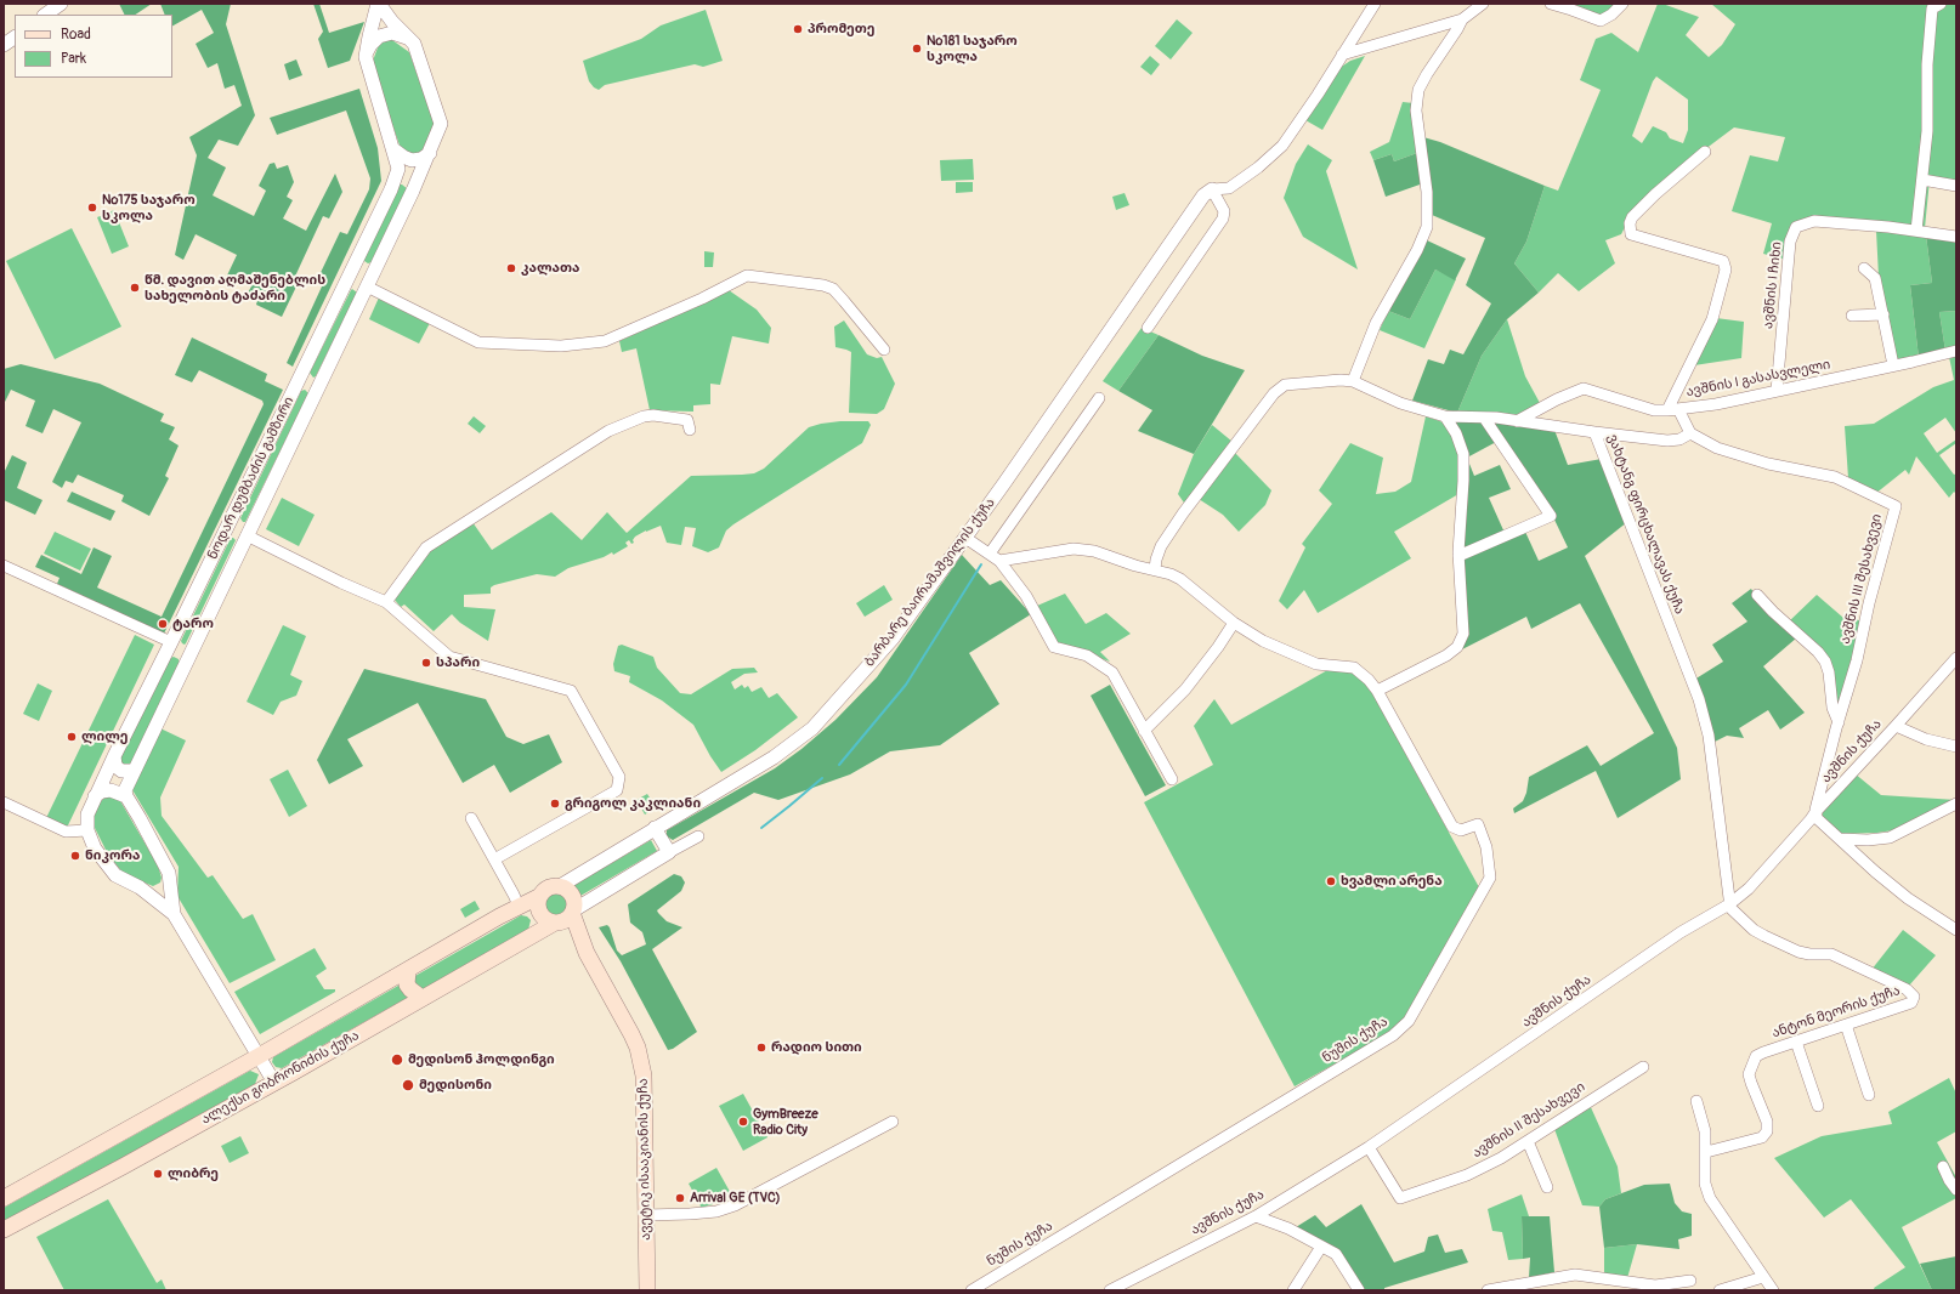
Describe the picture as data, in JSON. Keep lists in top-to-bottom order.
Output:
{
  "streets": {
    "main road": ["ალექსი გობრონიძის ქუჩა", "ავეტიკ ისააკიანის ქუჩა"],
    "street": [
      "ავშნის I ჩიხი",
      "ავშნის I გასასვლელი",
      "ნოდარ დუმბაძის გამზირი",
      "ვახტანგ ფირცხალავას ქუჩა",
      "ავშნის III შესახვევი",
      "ბარბარე ბაირამაშვილის ქუჩა",
      "ავშნის ქუჩა",
      "ანტონ მეორის ქუჩა",
      "ნუშის ქუჩა",
      "ავშნის II შესახვევი"
    ]
  },
  "crossings": [
    ["ავშნის I ჩიხი", "ავშნის I გასასვლელი"],
    ["ავშნის I გასასვლელი", "ვახტანგ ფირცხალავას ქუჩა"],
    ["ვახტანგ ფირცხალავას ქუჩა", "ავშნის ქუჩა"],
    ["ვახტანგ ფირცხალავას ქუჩა", "ანტონ მეორის ქუჩა"],
    ["ავშნის III შესახვევი", "ავშნის ქუჩა"],
    ["ბარბარე ბაირამაშვილის ქუჩა", "ალექსი გობრონიძის ქუჩა"],
    ["ბარბარე ბაირამაშვილის ქუჩა", "ავეტიკ ისააკიანის ქუჩა"],
    ["ავშნის ქუჩა", "ანტონ მეორის ქუჩა"],
    ["ავშნის ქუჩა", "ავშნის II შესახვევი"],
    ["ალექსი გობრონიძის ქუჩა", "ავეტიკ ისააკიანის ქუჩა"]
  ],
  "places": [
    "პრომეთე",
    "№181 საჯარო სკოლა",
    "№175 საჯარო სკოლა",
    "კალათა",
    "წმ. დავით აღმაშენებლის სახელობის ტაძარი",
    "ტარო",
    "სპარი",
    "ლილე",
    "გრიგოლ კაკლიანი",
    "ნიკორა",
    "ხვამლი არენა",
    "რადიო სითი",
    "მედისონ ჰოლდინგი",
    "მედისონი",
    "GymBreeze Radio City",
    "ლიბრე",
    "Arrival GE (TVC)"
  ],
  "legend": ["Road", "Park"]
}
